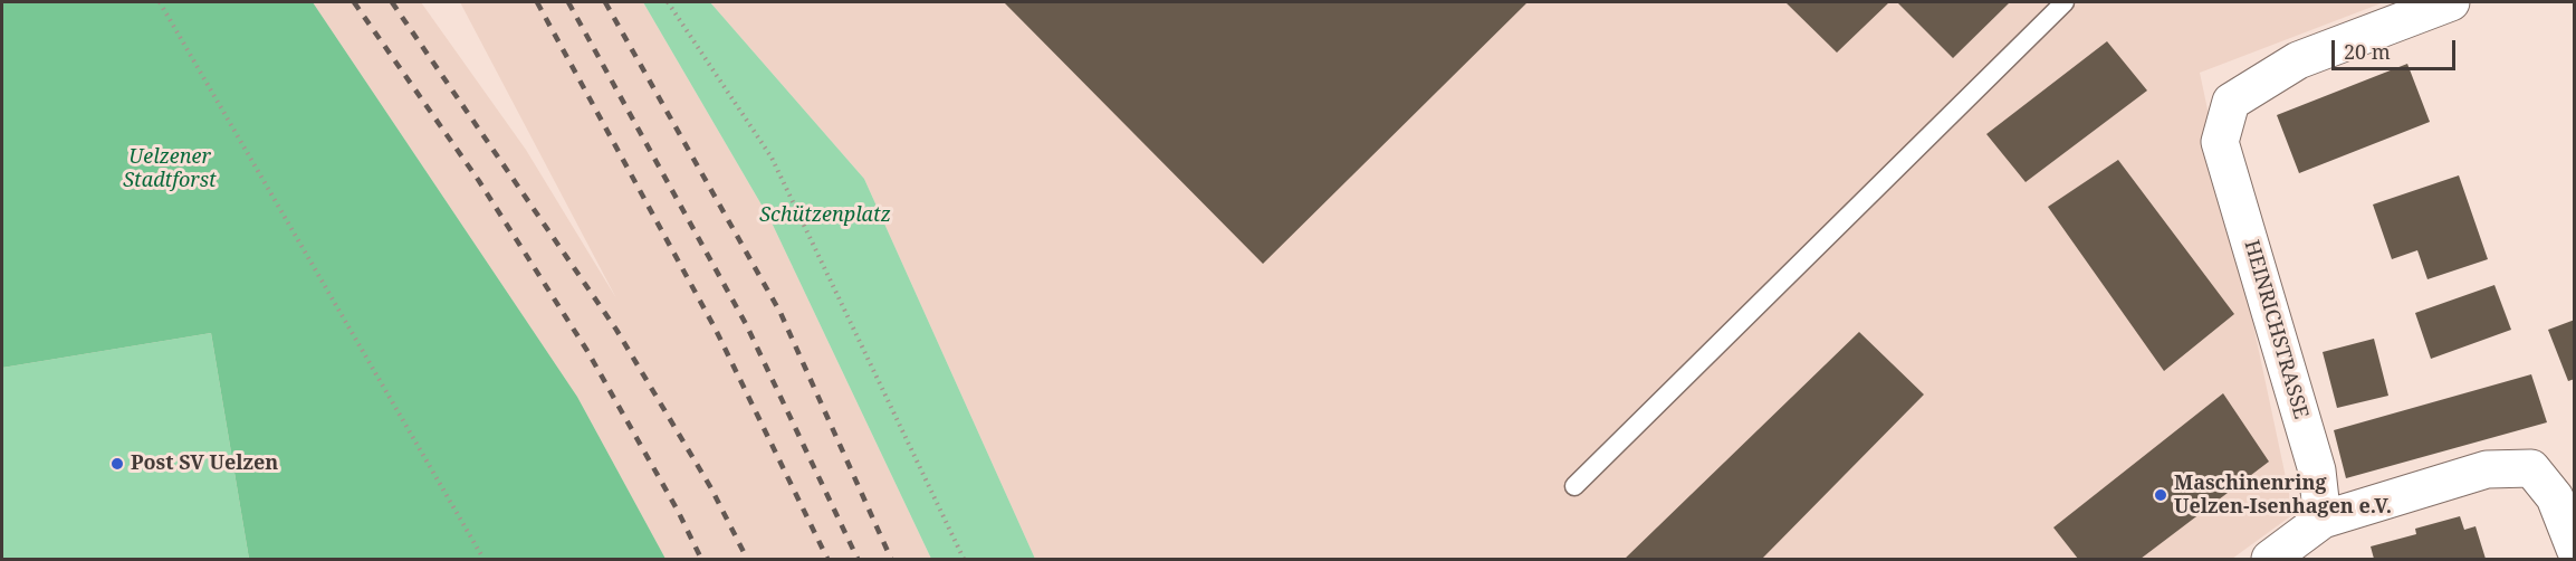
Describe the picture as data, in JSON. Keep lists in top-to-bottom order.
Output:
{
  "streets": {
    "street": ["HEINRICHSTRASSE"]
  },
  "parks": ["Uelzener Stadtforst", "Schützenplatz"],
  "places": ["Post SV Uelzen", "Maschinenring Uelzen-Isenhagen e.V."],
  "scale_bar": "20 m"
}
